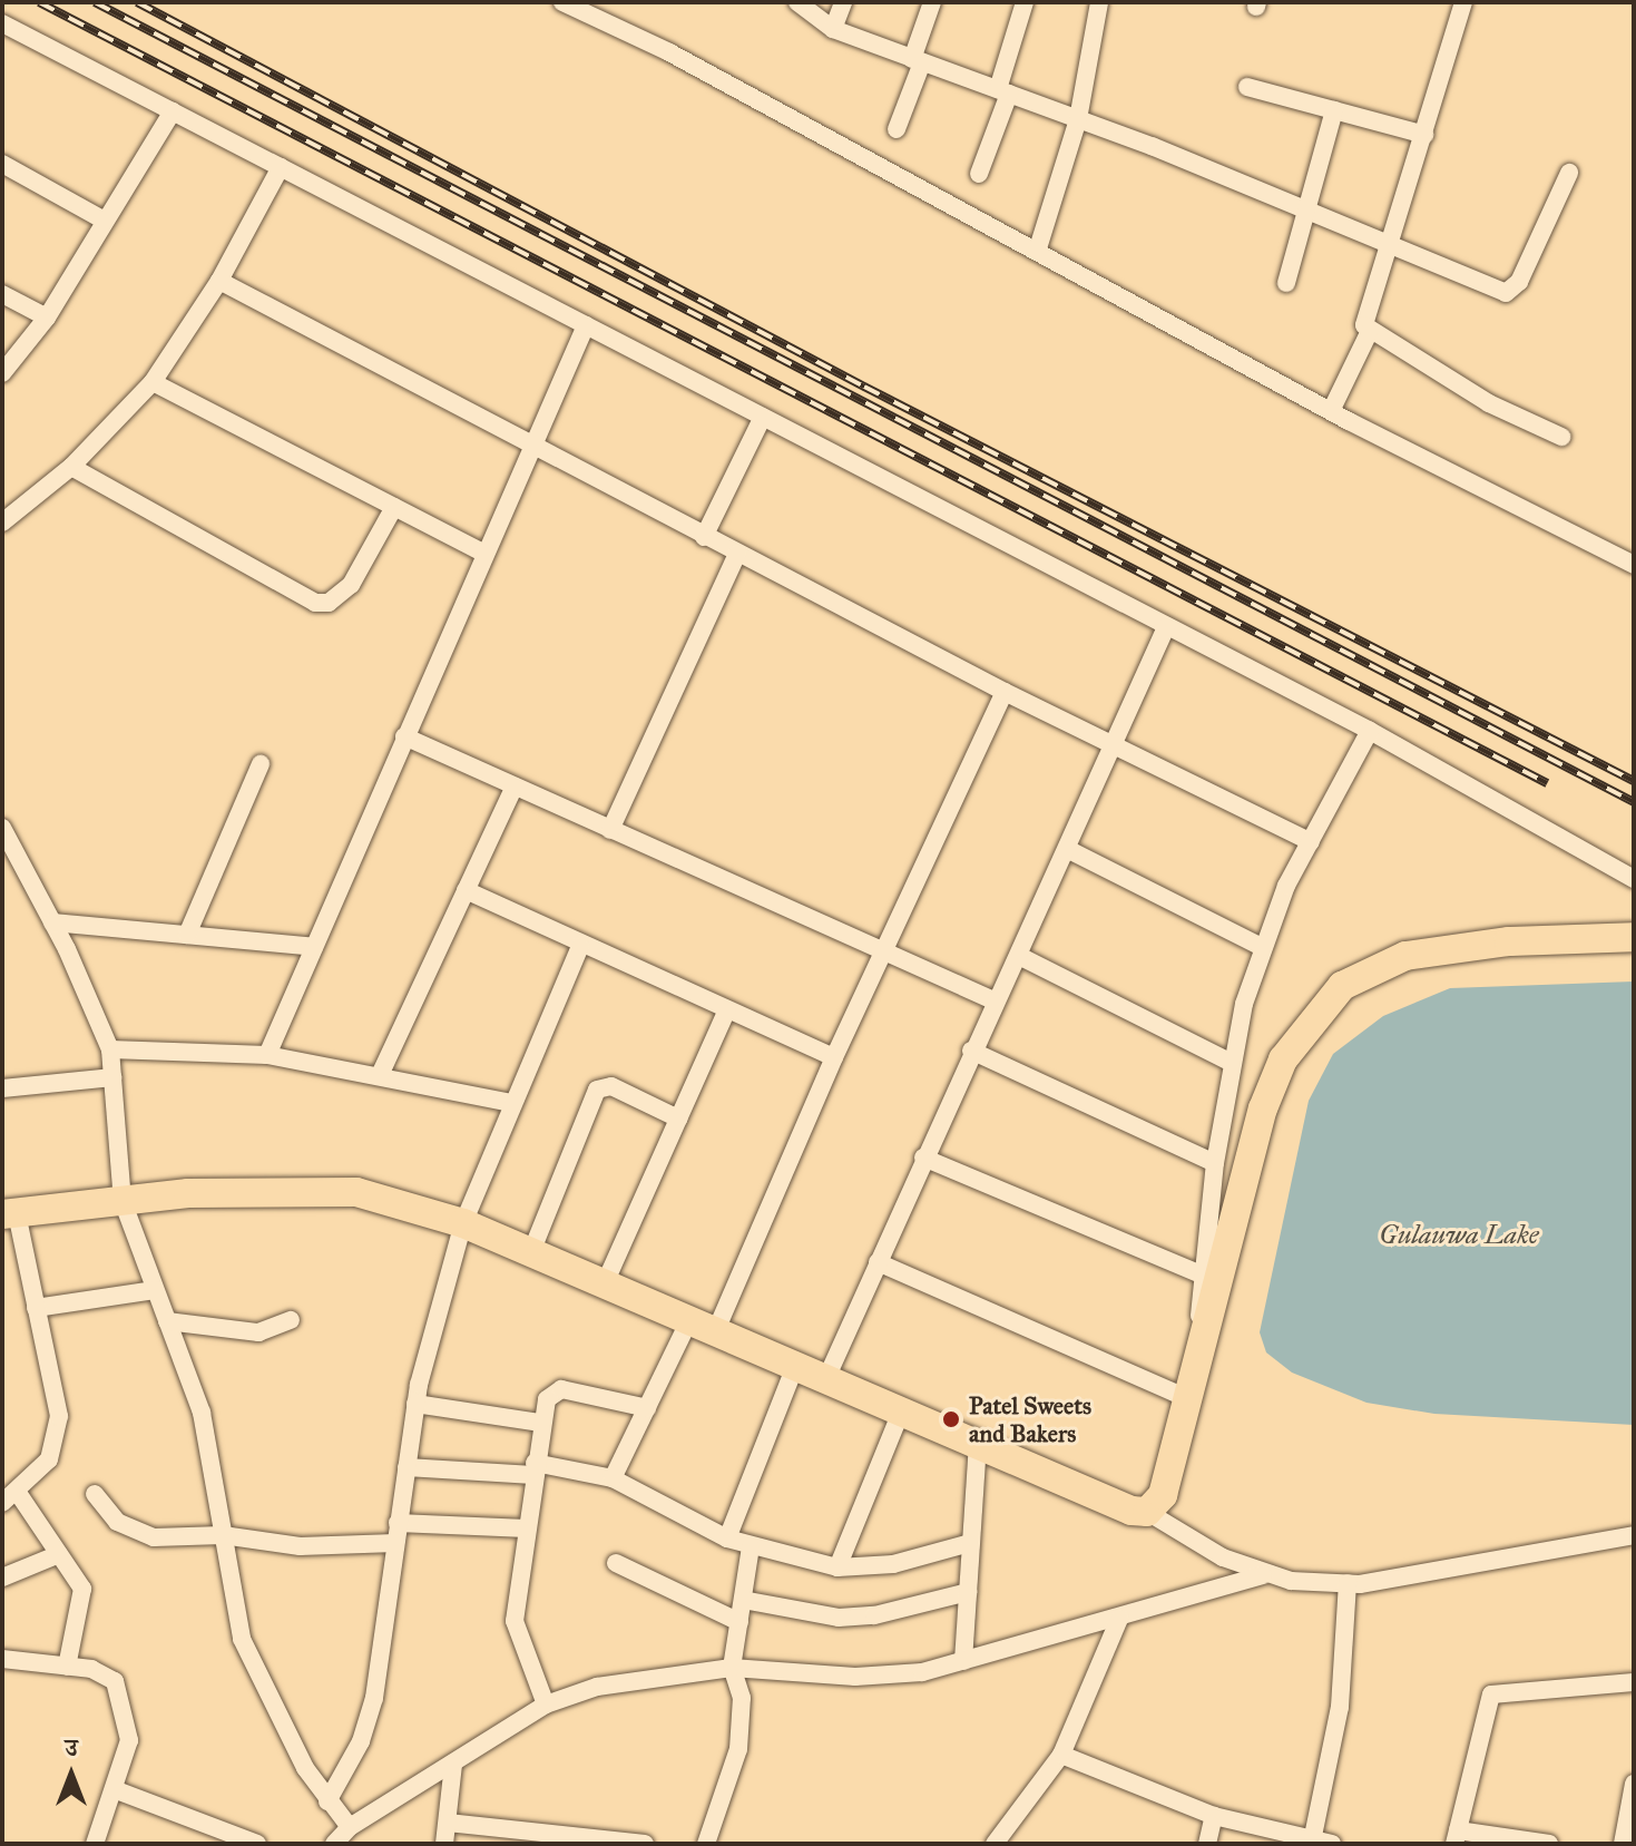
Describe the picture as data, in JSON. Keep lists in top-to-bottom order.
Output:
{
  "water": ["Gulauwa Lake"],
  "places": ["Patel Sweets and Bakers"],
  "north": "top"
}
